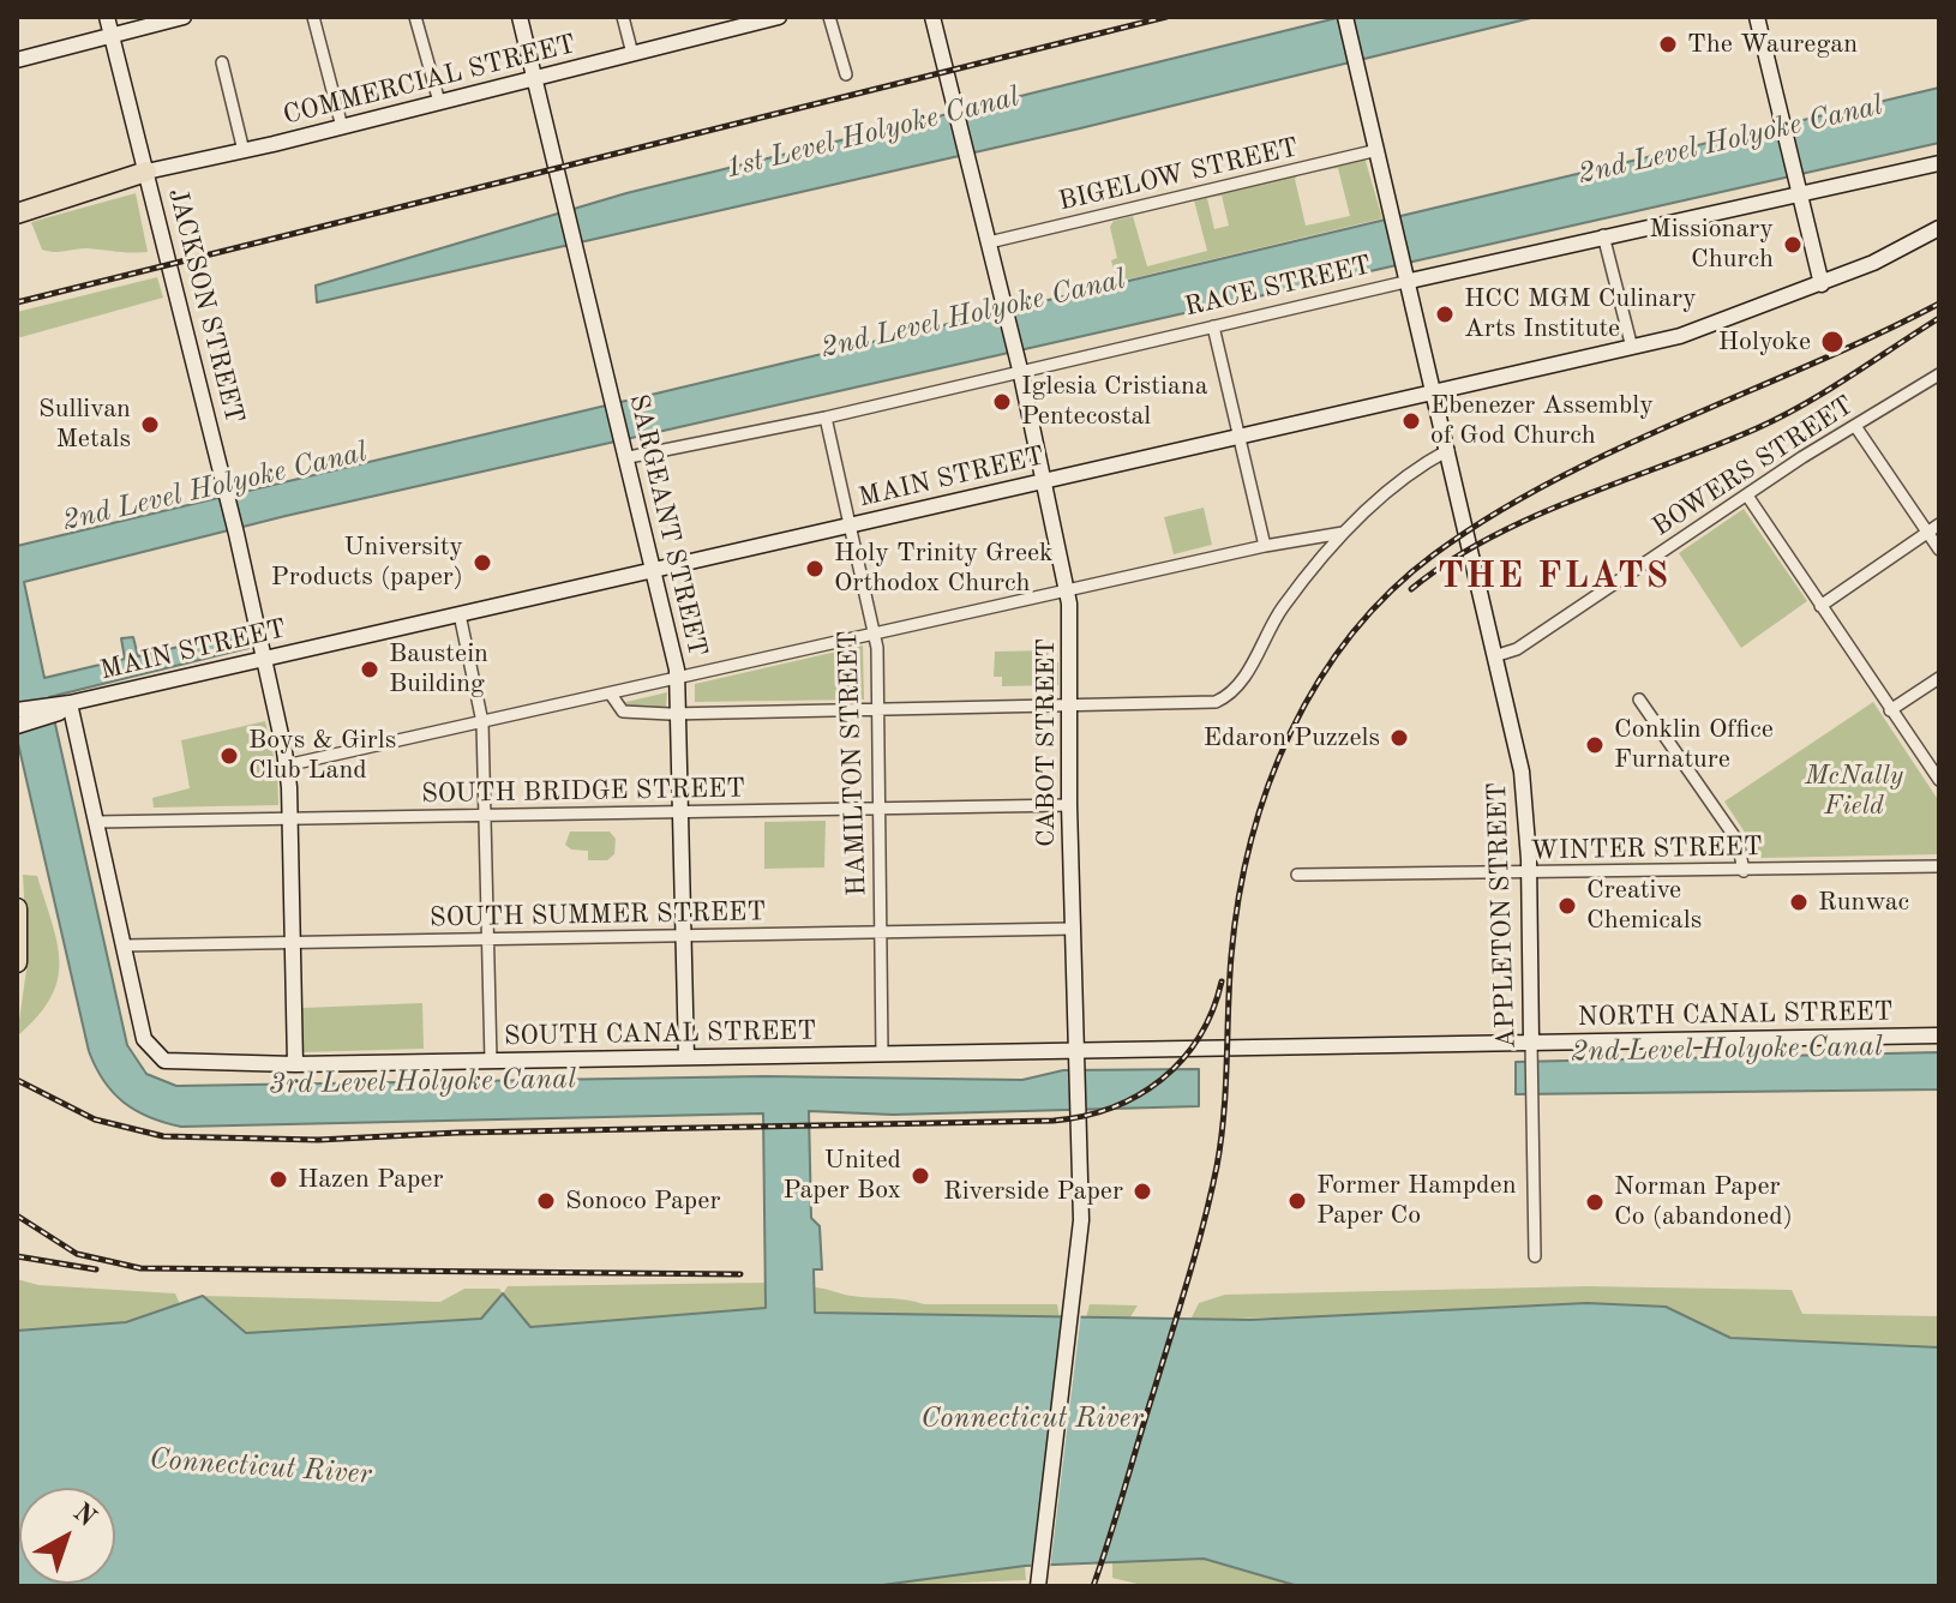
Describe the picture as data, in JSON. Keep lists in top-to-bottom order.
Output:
{
  "streets": {
    "street": [
      "COMMERCIAL STREET",
      "BIGELOW STREET",
      "RACE STREET",
      "JACKSON STREET",
      "BOWERS STREET",
      "MAIN STREET",
      "SARGEANT STREET",
      "CABOT STREET",
      "HAMILTON STREET",
      "SOUTH BRIDGE STREET",
      "WINTER STREET",
      "SOUTH SUMMER STREET",
      "APPLETON STREET",
      "NORTH CANAL STREET",
      "SOUTH CANAL STREET"
    ]
  },
  "crossings": [
    ["COMMERCIAL STREET", "JACKSON STREET"],
    ["COMMERCIAL STREET", "SARGEANT STREET"],
    ["BIGELOW STREET", "CABOT STREET"],
    ["BIGELOW STREET", "APPLETON STREET"],
    ["RACE STREET", "SARGEANT STREET"],
    ["RACE STREET", "CABOT STREET"],
    ["RACE STREET", "HAMILTON STREET"],
    ["RACE STREET", "APPLETON STREET"],
    ["JACKSON STREET", "MAIN STREET"],
    ["JACKSON STREET", "SOUTH BRIDGE STREET"],
    ["JACKSON STREET", "SOUTH SUMMER STREET"],
    ["JACKSON STREET", "SOUTH CANAL STREET"],
    ["BOWERS STREET", "APPLETON STREET"],
    ["MAIN STREET", "SARGEANT STREET"],
    ["MAIN STREET", "CABOT STREET"],
    ["MAIN STREET", "HAMILTON STREET"],
    ["MAIN STREET", "APPLETON STREET"],
    ["MAIN STREET", "SOUTH CANAL STREET"],
    ["SARGEANT STREET", "SOUTH BRIDGE STREET"],
    ["SARGEANT STREET", "SOUTH SUMMER STREET"],
    ["SARGEANT STREET", "SOUTH CANAL STREET"],
    ["CABOT STREET", "SOUTH BRIDGE STREET"],
    ["CABOT STREET", "SOUTH SUMMER STREET"],
    ["CABOT STREET", "SOUTH CANAL STREET"],
    ["HAMILTON STREET", "SOUTH BRIDGE STREET"],
    ["HAMILTON STREET", "SOUTH SUMMER STREET"],
    ["HAMILTON STREET", "SOUTH CANAL STREET"],
    ["SOUTH BRIDGE STREET", "SOUTH CANAL STREET"],
    ["WINTER STREET", "APPLETON STREET"],
    ["SOUTH SUMMER STREET", "SOUTH CANAL STREET"],
    ["APPLETON STREET", "NORTH CANAL STREET"],
    ["APPLETON STREET", "SOUTH CANAL STREET"],
    ["NORTH CANAL STREET", "SOUTH CANAL STREET"]
  ],
  "districts": ["THE FLATS"],
  "water": [
    "1st Level Holyoke Canal",
    "2nd Level Holyoke Canal",
    "3rd Level Holyoke Canal",
    "Connecticut River"
  ],
  "parks": ["McNally Field"],
  "places": [
    "The Wauregan",
    "Missionary Church",
    "HCC MGM Culinary Arts Institute",
    "Holyoke",
    "Iglesia Cristiana Pentecostal",
    "Ebenezer Assembly of God Church",
    "Sullivan Metals",
    "University Products (paper)",
    "Holy Trinity Greek Orthodox Church",
    "Baustein Building",
    "Edaron Puzzels",
    "Conklin Office Furnature",
    "Boys & Girls Club Land",
    "Runwac",
    "Creative Chemicals",
    "United Paper Box",
    "Hazen Paper",
    "Riverside Paper",
    "Sonoco Paper",
    "Former Hampden Paper Co",
    "Norman Paper Co (abandoned)"
  ],
  "north": "top right"
}
